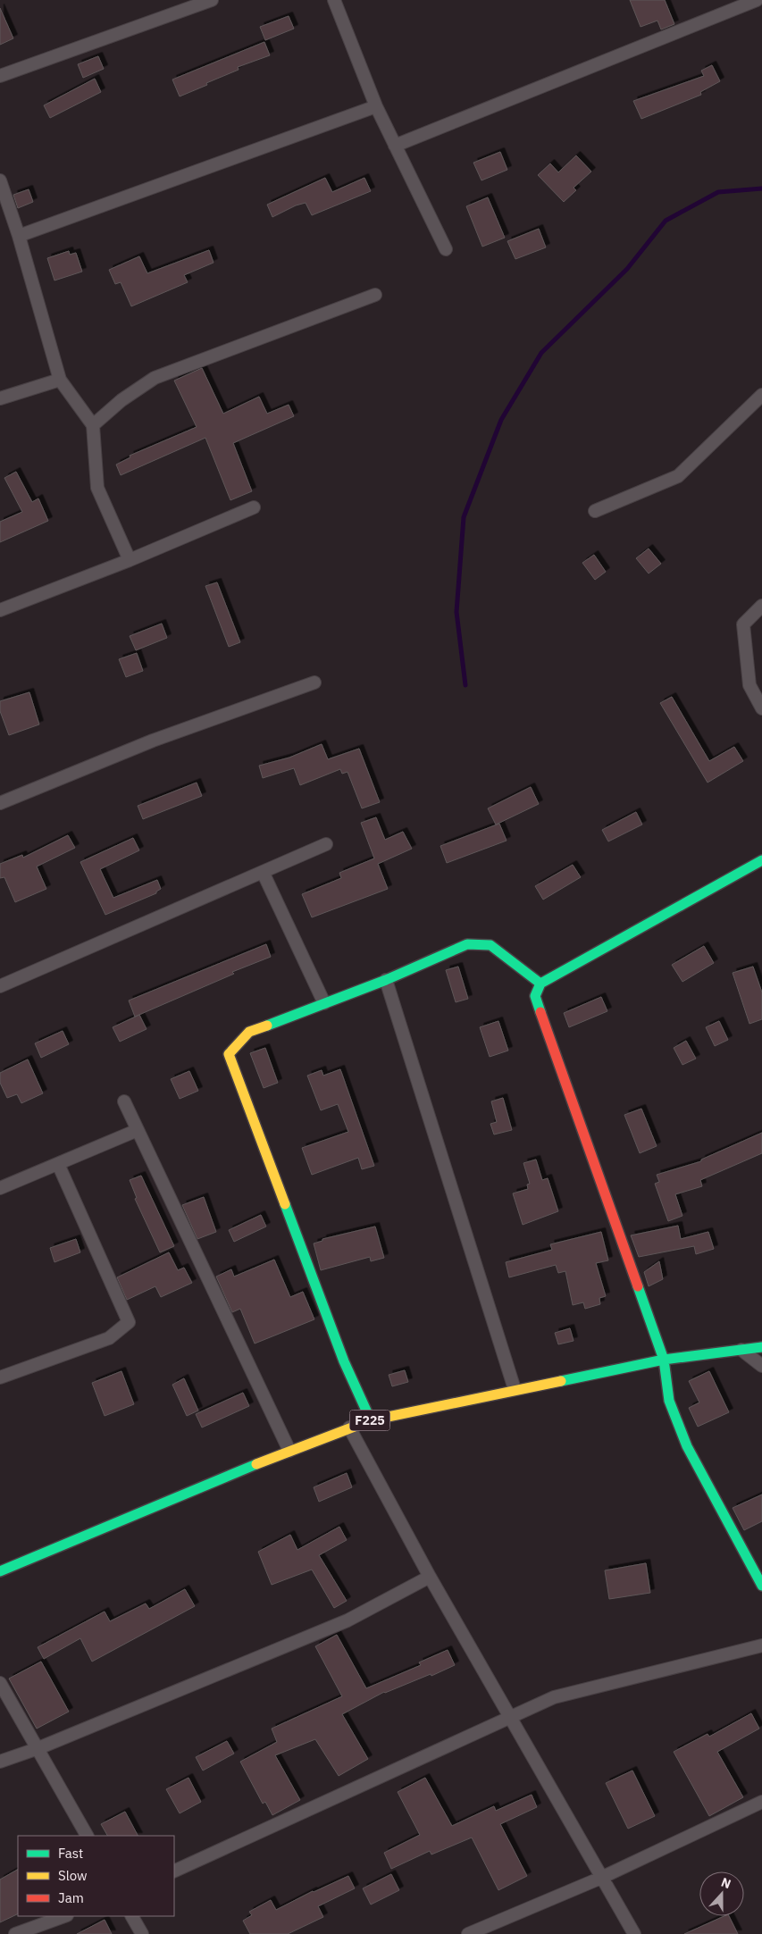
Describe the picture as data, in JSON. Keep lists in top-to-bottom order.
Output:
{
  "streets": {
    "street": ["F225"]
  },
  "legend": ["Fast", "Slow", "Jam"],
  "north": "top"
}
